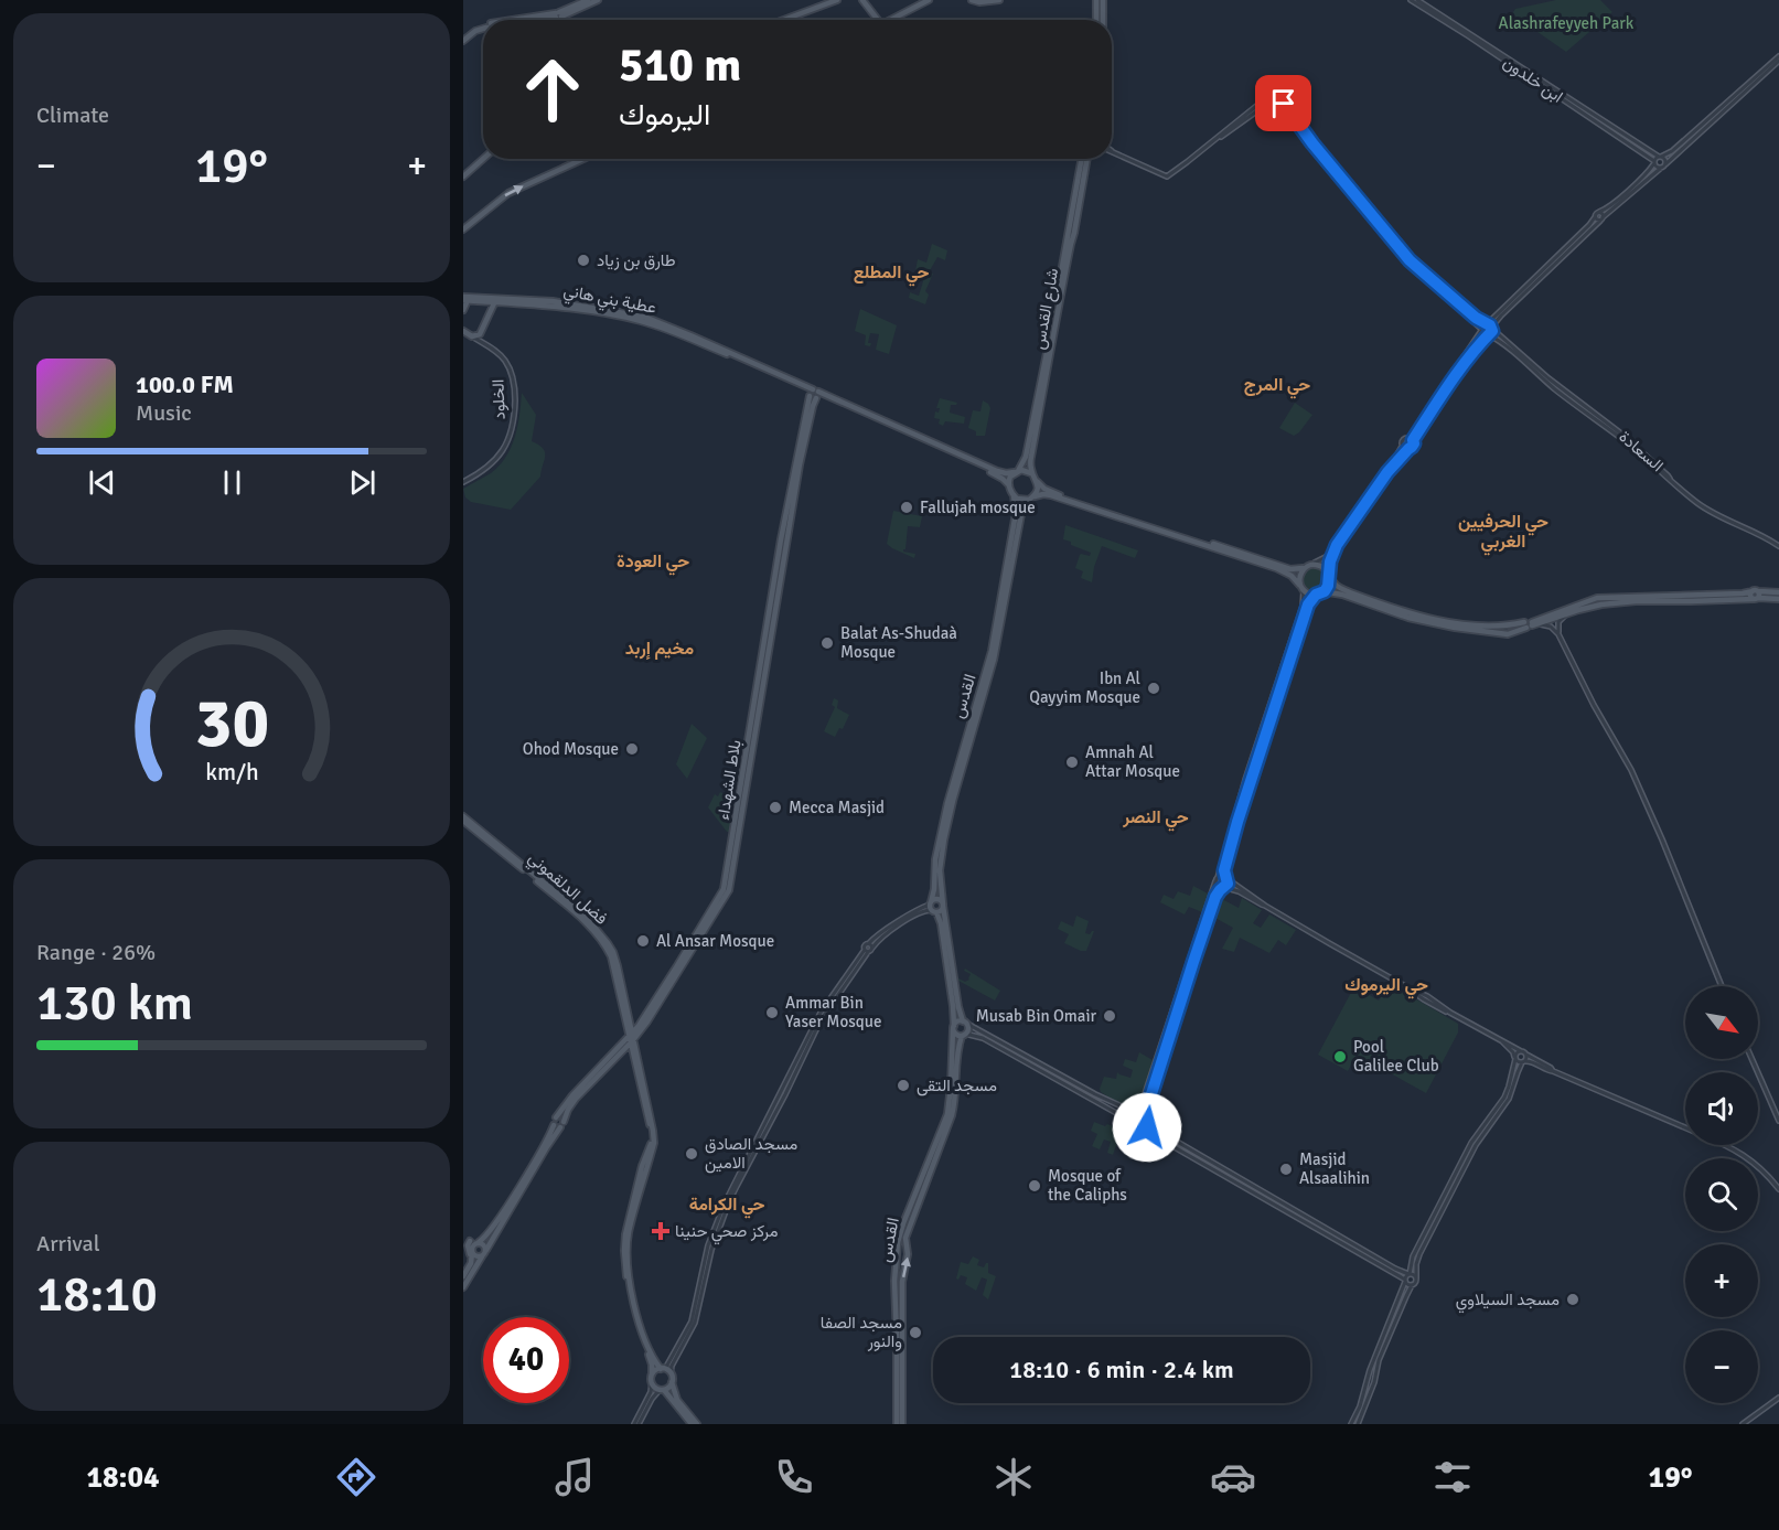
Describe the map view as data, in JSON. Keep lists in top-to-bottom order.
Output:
{
  "streets": {
    "main road": [
      "عطية بني هاني",
      "شارع القدس",
      "الخلود",
      "القدس",
      "بلاط الشهداء",
      "فضل الدلقموني"
    ],
    "street": ["ابن خلدون", "السعادة"]
  },
  "crossings": [
    ["عطية بني هاني", "شارع القدس"],
    ["عطية بني هاني", "القدس"],
    ["عطية بني هاني", "بلاط الشهداء"],
    ["شارع القدس", "القدس"],
    ["بلاط الشهداء", "فضل الدلقموني"]
  ],
  "districts": [
    "حي المطلع",
    "حي المرج",
    "حي الحرفيين الغربي",
    "حي العودة",
    "مخيم إربد",
    "حي النصر",
    "حي اليرموك",
    "حي الكرامة"
  ],
  "parks": ["Alashrafeyyeh Park"],
  "places": {
    "other": [
      "طارق بن زياد",
      "Fallujah mosque",
      "Balat As-Shudaà Mosque",
      "Ibn Al Qayyim Mosque",
      "Ohod Mosque",
      "Amnah Al Attar Mosque",
      "Mecca Masjid",
      "Al Ansar Mosque",
      "Ammar Bin Yaser Mosque",
      "Musab Bin Omair",
      "Pool Galilee Club",
      "مسجد التقى",
      "مسجد الصادق الامين",
      "Masjid Alsaalihin",
      "Mosque of the Caliphs",
      "مسجد السيلاوي",
      "مسجد الصفا والنور"
    ],
    "health": ["مركز صحي حنينا"]
  },
  "north": "bottom right",
  "page": {
    "tile": [
      "Climate",
      ["Range · 26%", "130 km"],
      ["Arrival", "18:10"]
    ],
    "turn": ["510 m", "اليرموك"],
    "heat": ["−", "19°", "+"],
    "song": ["100.0 FM", "Music"],
    "map_buttons": ["+", "−"],
    "limit": "40",
    "trip": "18:10 · 6 min · 2.4 km",
    "tabs": ["18:04", "19°"],
    "gauge": ["30", "km/h"]
  }
}
